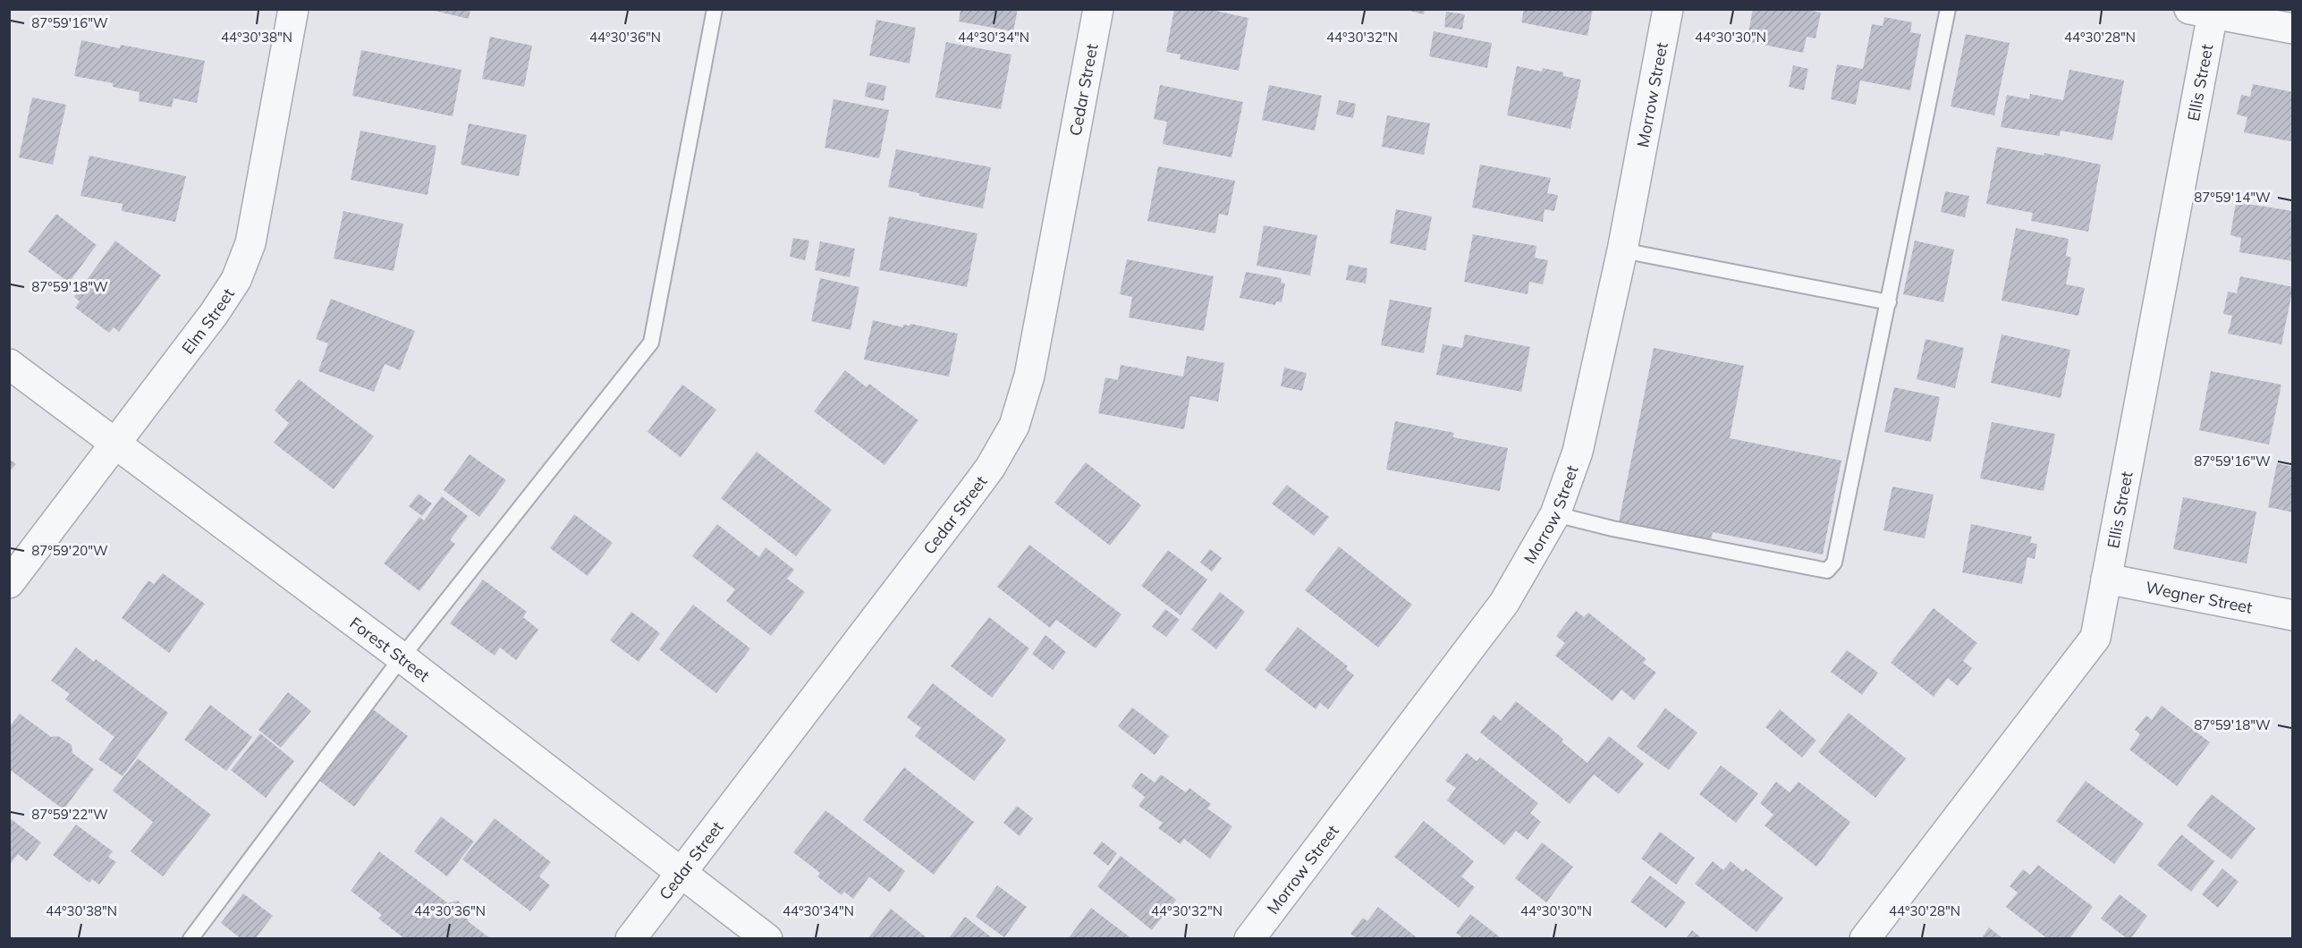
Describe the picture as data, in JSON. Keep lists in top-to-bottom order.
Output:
{
  "streets": {
    "street": [
      "Ellis Street",
      "Cedar Street",
      "Morrow Street",
      "Elm Street",
      "Wegner Street",
      "Forest Street"
    ]
  },
  "crossings": [
    ["Ellis Street", "Wegner Street"],
    ["Cedar Street", "Forest Street"],
    ["Elm Street", "Forest Street"]
  ],
  "coordinates": [
    "87°59'16\"W",
    "44°30'38\"N",
    "44°30'36\"N",
    "44°30'34\"N",
    "44°30'32\"N",
    "44°30'30\"N",
    "44°30'28\"N",
    "87°59'14\"W",
    "87°59'18\"W",
    "87°59'20\"W",
    "87°59'22\"W"
  ]
}
